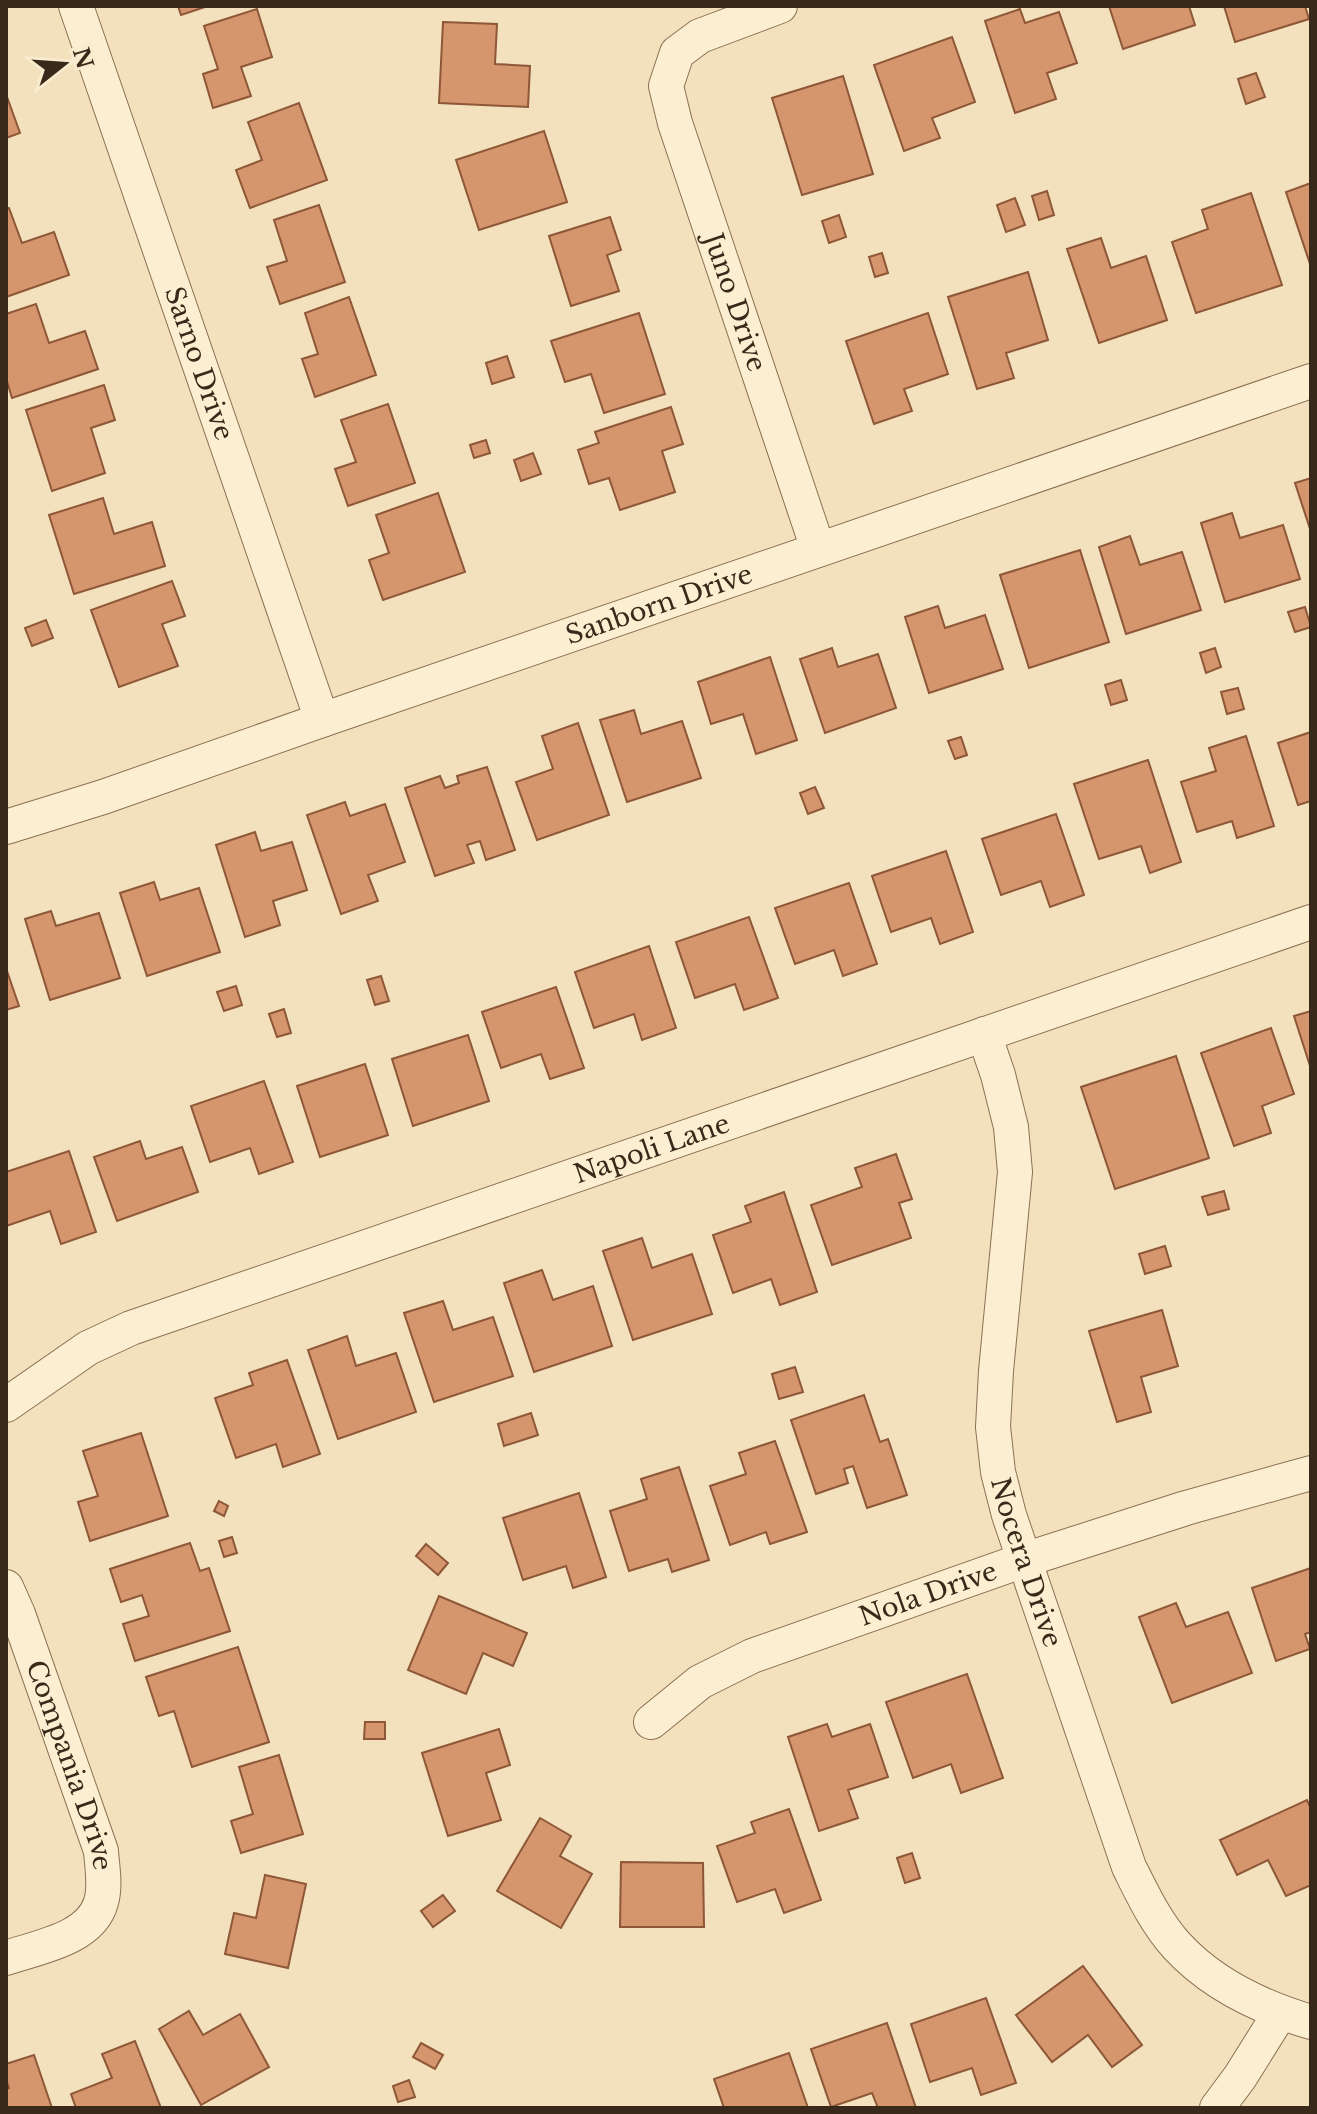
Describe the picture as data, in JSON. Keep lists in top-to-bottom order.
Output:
{
  "streets": {
    "street": [
      "Juno Drive",
      "Sarno Drive",
      "Sanborn Drive",
      "Napoli Lane",
      "Nocera Drive",
      "Nola Drive",
      "Compania Drive"
    ]
  },
  "crossings": [
    ["Juno Drive", "Sanborn Drive"],
    ["Sarno Drive", "Sanborn Drive"],
    ["Napoli Lane", "Nocera Drive"],
    ["Nocera Drive", "Nola Drive"]
  ],
  "north": "right"
}
